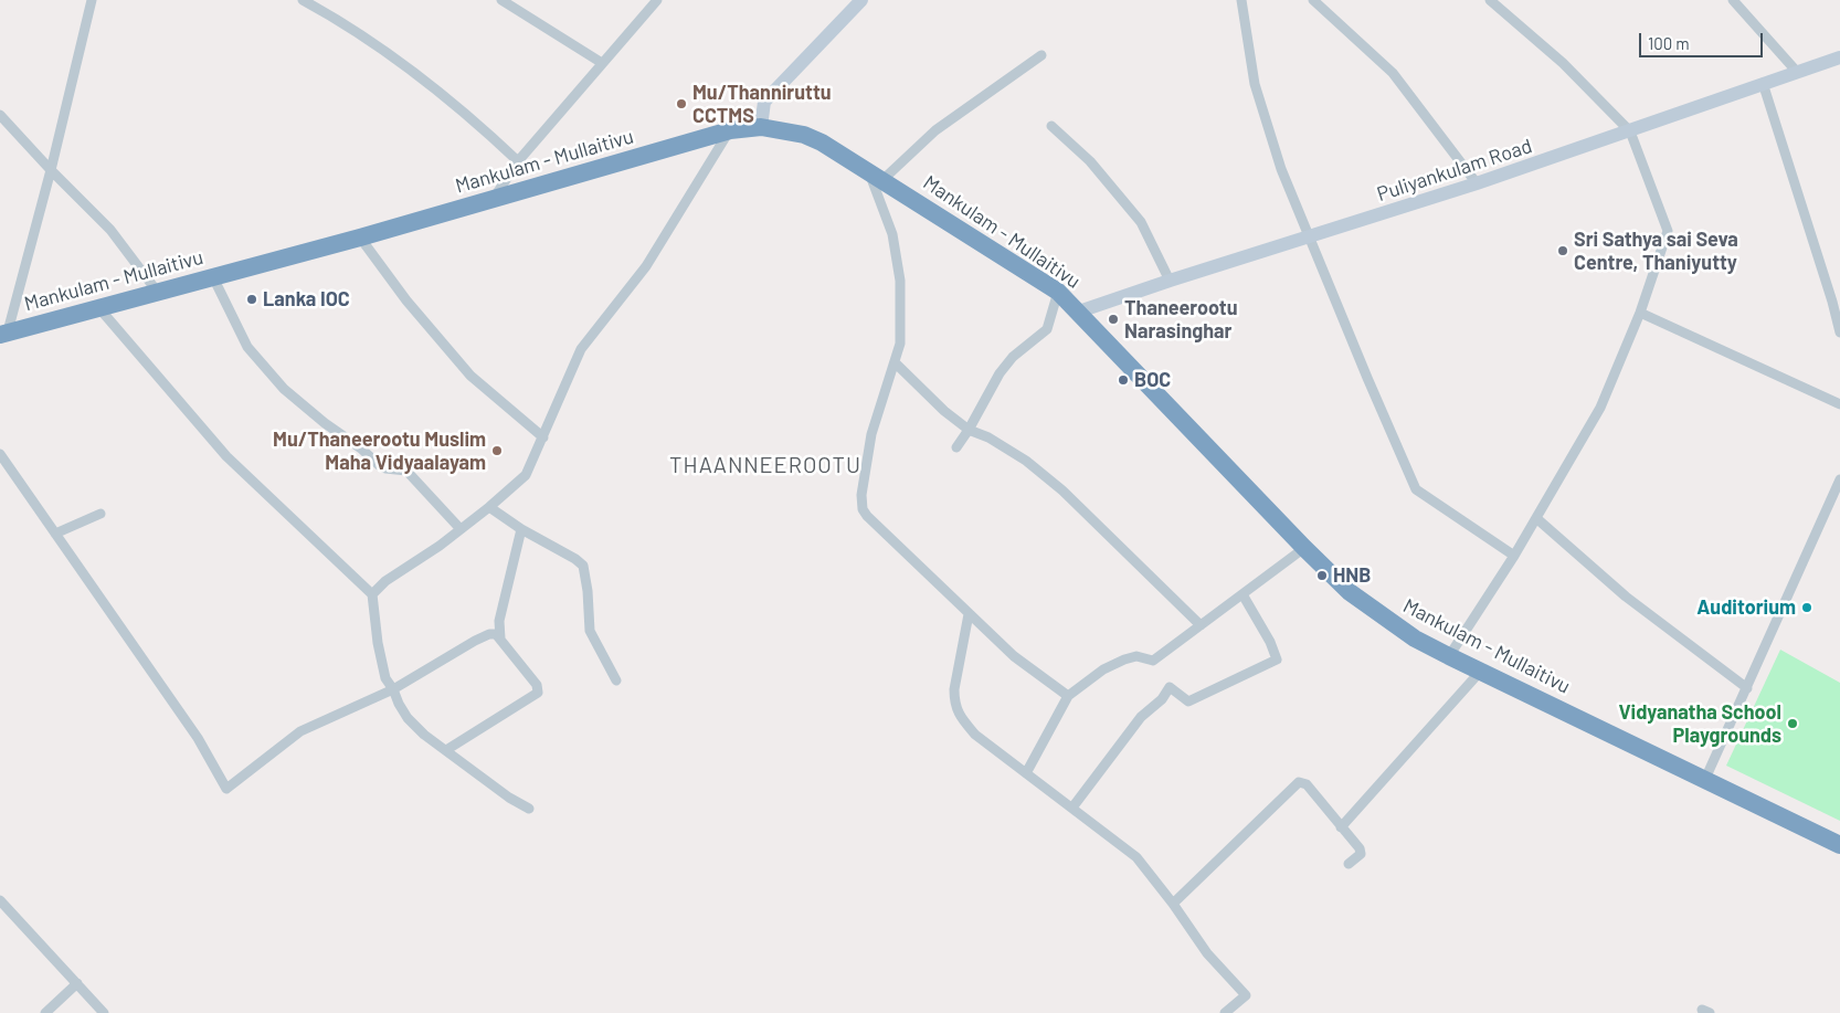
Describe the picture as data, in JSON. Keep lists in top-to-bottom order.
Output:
{
  "streets": {
    "highway": ["Mankulam - Mullaitivu"],
    "main road": ["Puliyankulam Road"]
  },
  "crossings": [
    ["Mankulam - Mullaitivu", "Puliyankulam Road"]
  ],
  "districts": ["THAANNEEROOTU"],
  "places": [
    "Mu/Thanniruttu CCTMS",
    "Sri Sathya sai Seva Centre, Thaniyutty",
    "Lanka IOC",
    "Thaneerootu Narasinghar",
    "BOC",
    "Mu/Thaneerootu Muslim Maha Vidyaalayam",
    "HNB",
    "Auditorium",
    "Vidyanatha School Playgrounds"
  ],
  "scale_bar": "100 m"
}
